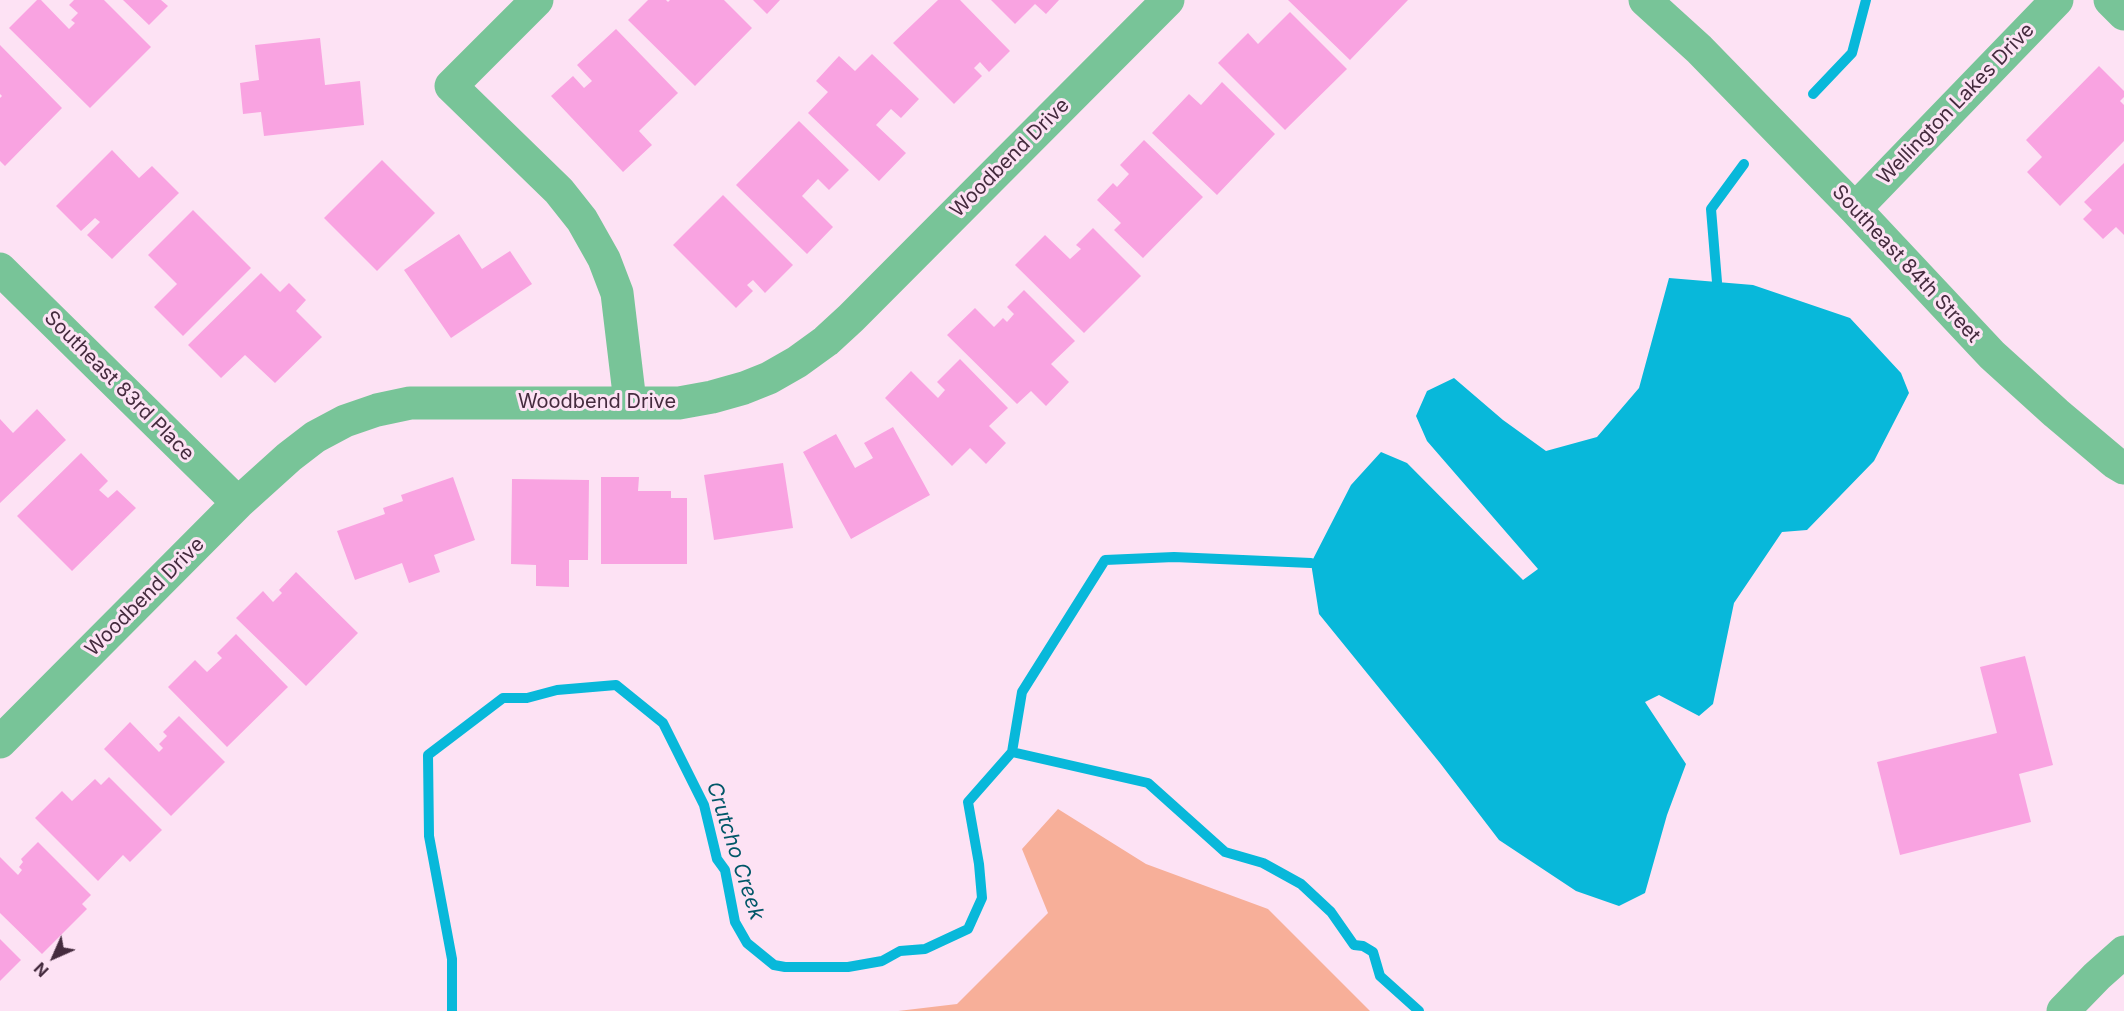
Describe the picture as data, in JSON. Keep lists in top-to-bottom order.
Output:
{
  "streets": {
    "street": [
      "Wellington Lakes Drive",
      "Woodbend Drive",
      "Southeast 84th Street",
      "Southeast 83rd Place"
    ]
  },
  "crossings": [
    ["Wellington Lakes Drive", "Southeast 84th Street"],
    ["Woodbend Drive", "Southeast 83rd Place"]
  ],
  "water": ["Crutcho Creek"],
  "north": "bottom left"
}
